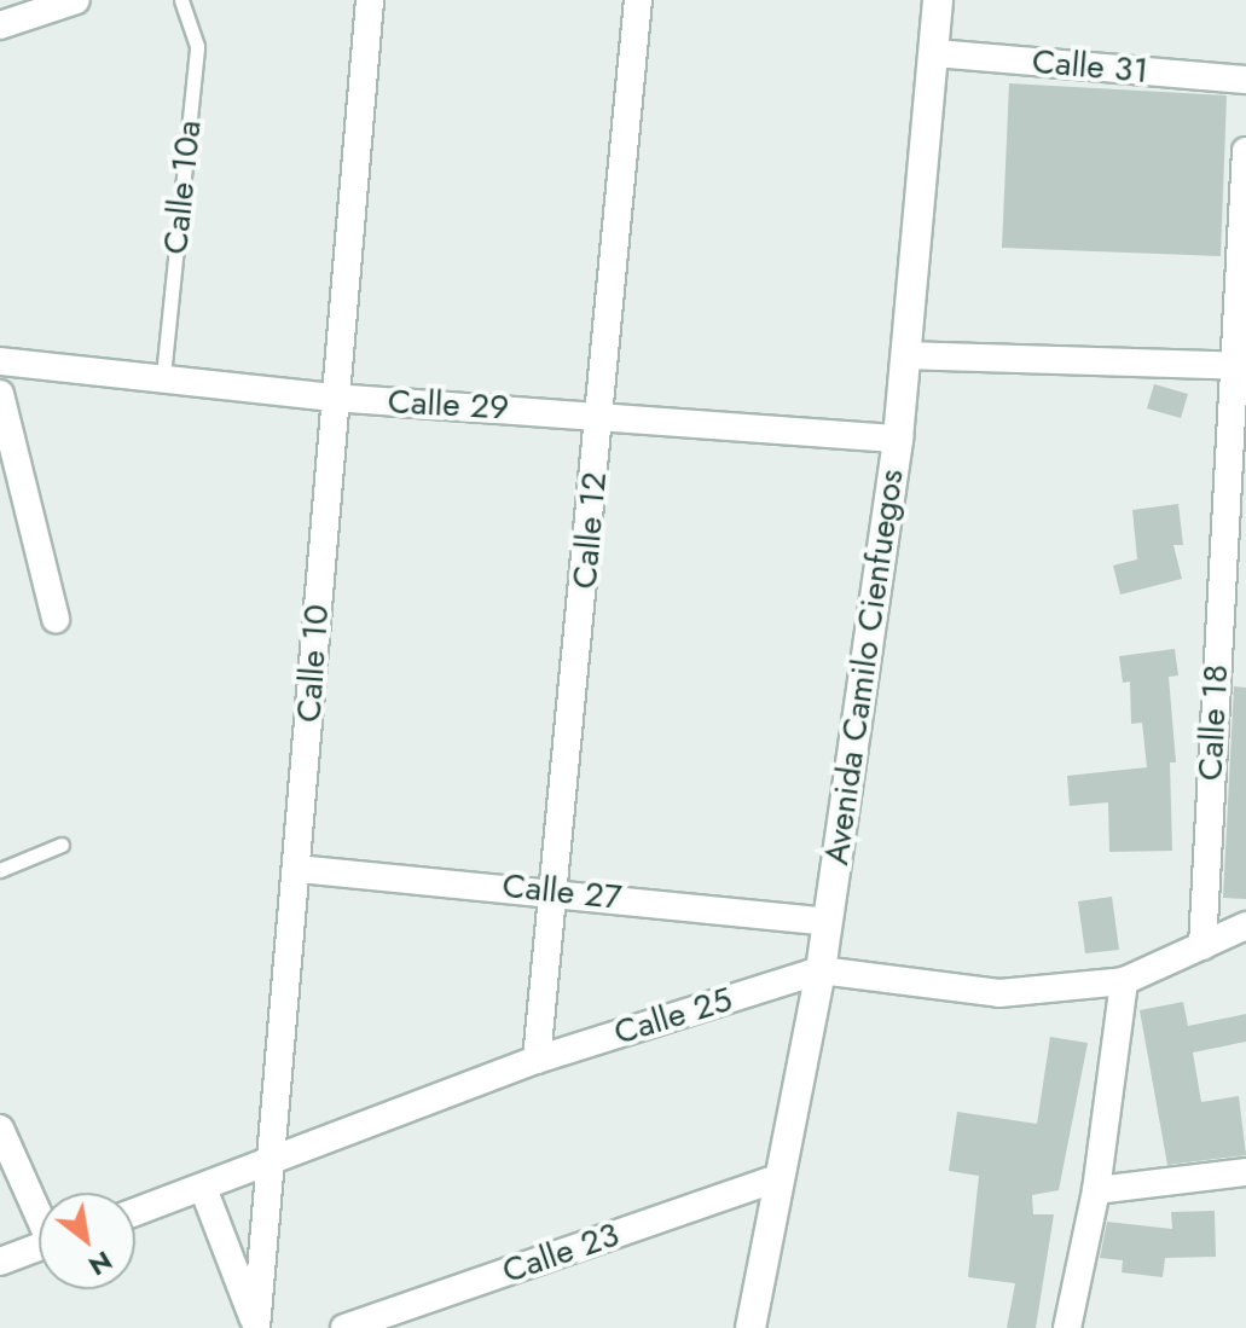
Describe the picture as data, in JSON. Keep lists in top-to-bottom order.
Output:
{
  "streets": {
    "main road": ["Avenida Camilo Cienfuegos"],
    "street": [
      "Calle 31",
      "Calle 29",
      "Calle 12",
      "Calle 10",
      "Calle 18",
      "Calle 27",
      "Calle 25",
      "Calle 23"
    ],
    "lane": ["Calle 10a"]
  },
  "crossings": [
    ["Calle 31", "Avenida Camilo Cienfuegos"],
    ["Calle 10a", "Calle 29"],
    ["Calle 29", "Calle 12"],
    ["Calle 29", "Calle 10"],
    ["Calle 29", "Avenida Camilo Cienfuegos"],
    ["Calle 12", "Calle 27"],
    ["Calle 12", "Calle 25"],
    ["Calle 10", "Calle 27"],
    ["Calle 10", "Calle 25"],
    ["Avenida Camilo Cienfuegos", "Calle 27"],
    ["Avenida Camilo Cienfuegos", "Calle 25"],
    ["Avenida Camilo Cienfuegos", "Calle 23"],
    ["Calle 18", "Calle 25"]
  ],
  "north": "bottom right"
}
